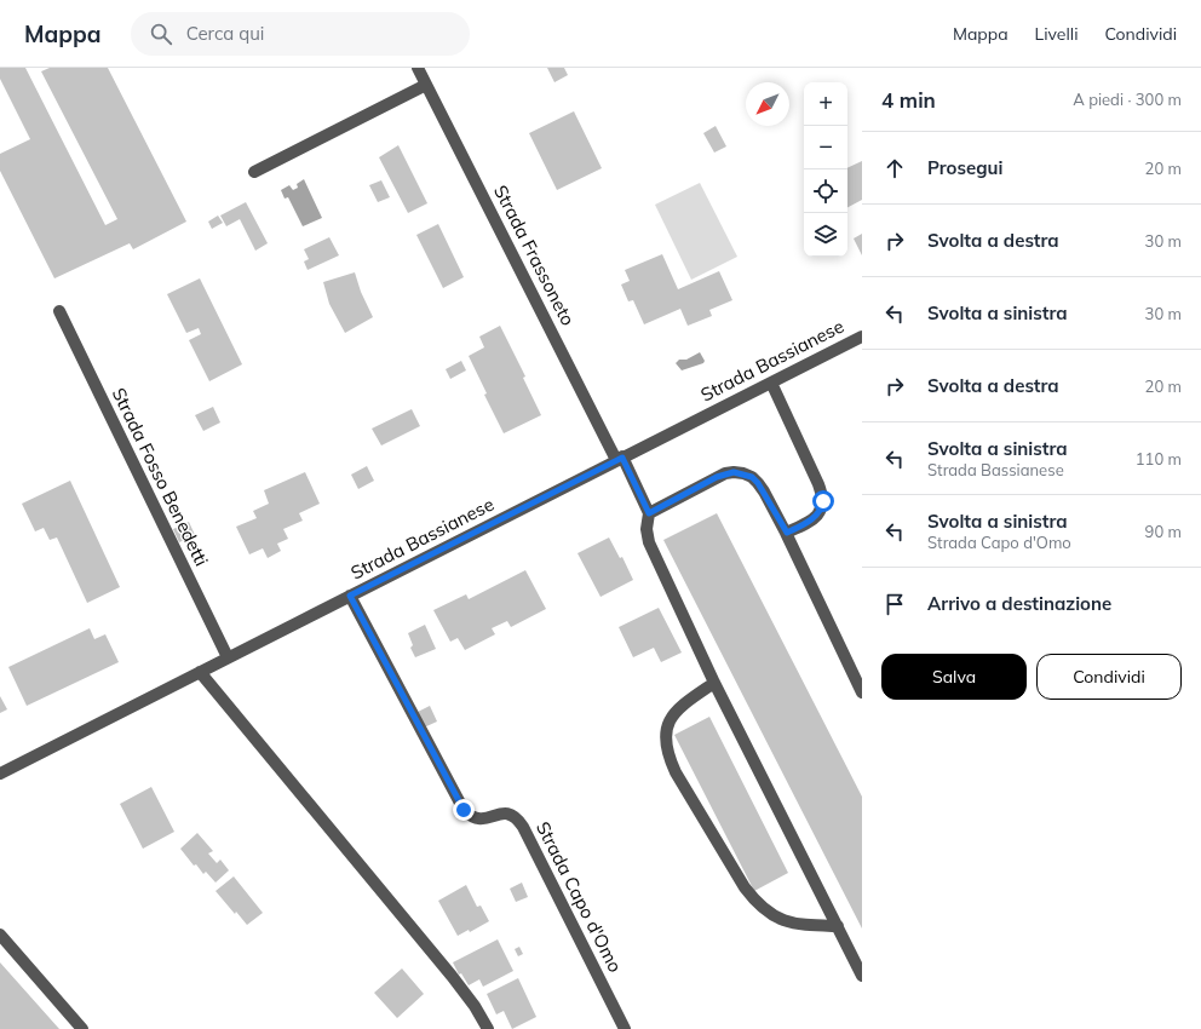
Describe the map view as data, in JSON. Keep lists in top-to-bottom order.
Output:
{
  "streets": {
    "street": [
      "Strada Frassoneto",
      "Strada Bassianese",
      "Strada Fosso Benedetti",
      "Strada Capo d'Omo"
    ]
  },
  "crossings": [
    ["Strada Frassoneto", "Strada Bassianese"],
    ["Strada Bassianese", "Strada Fosso Benedetti"],
    ["Strada Bassianese", "Strada Capo d'Omo"]
  ],
  "north": "bottom left",
  "page": {
    "header": "Mappa",
    "search": "Cerca qui",
    "nav": ["Mappa", "Livelli", "Condividi"],
    "heading": ["4 min", "A piedi · 300 m"],
    "map_buttons": ["+", "−"],
    "list": [
      ["Prosegui", "20 m"],
      ["Svolta a destra", "30 m"],
      ["Svolta a sinistra", "30 m"],
      ["Svolta a destra", "20 m"],
      ["Svolta a sinistra", "Strada Bassianese", "110 m"],
      ["Svolta a sinistra", "Strada Capo d'Omo", "90 m"],
      "Arrivo a destinazione"
    ],
    "buttons": ["Salva", "Condividi"]
  }
}
